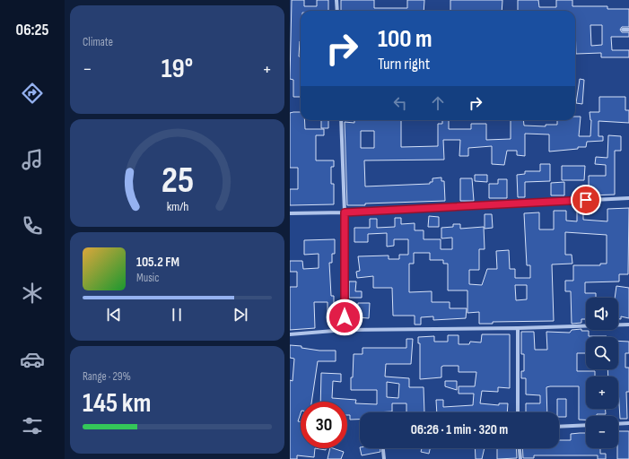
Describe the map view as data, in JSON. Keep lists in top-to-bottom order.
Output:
{
  "page": {
    "tabs": "06:25",
    "tile": [
      "Climate",
      ["Range · 29%", "145 km"]
    ],
    "turn": ["100 m", "Turn right"],
    "heat": ["−", "19°", "+"],
    "song": ["105.2 FM", "Music"],
    "map_buttons": ["+", "−"],
    "limit": "30",
    "trip": "06:26 · 1 min · 320 m",
    "gauge": ["25", "km/h"]
  }
}
